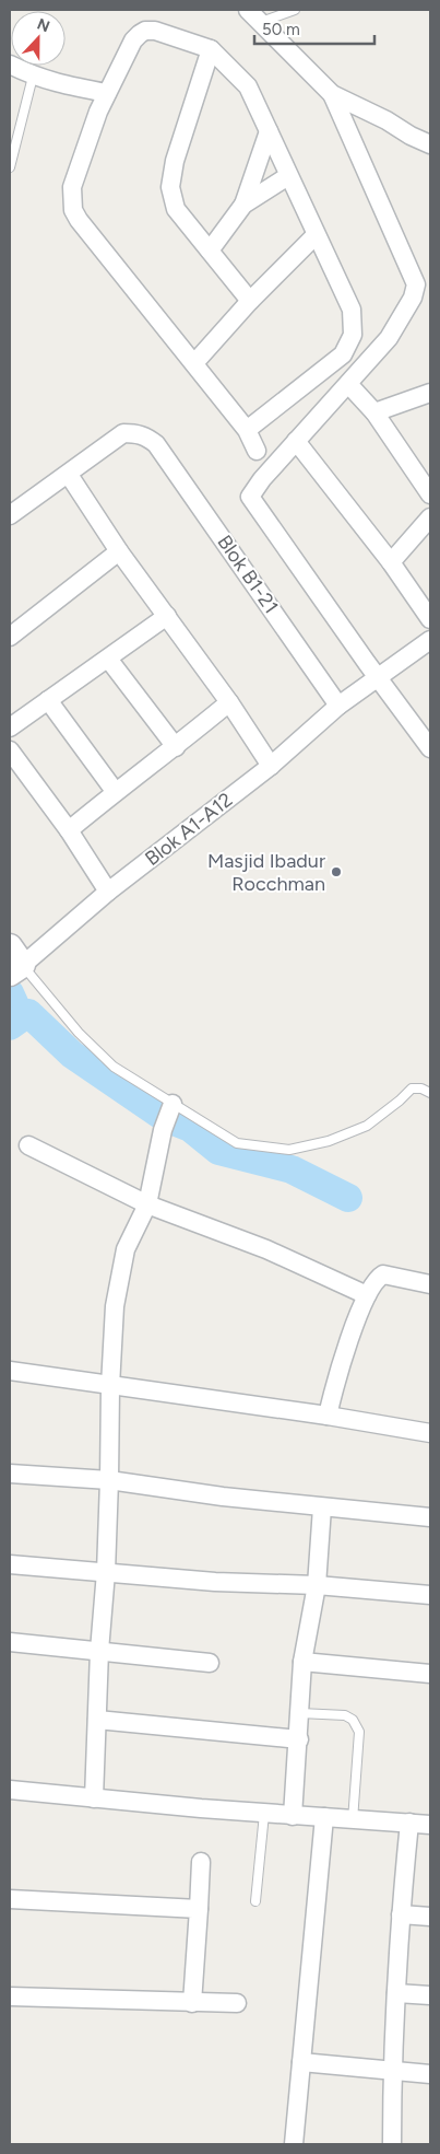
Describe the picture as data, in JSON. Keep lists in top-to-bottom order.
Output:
{
  "streets": {
    "street": ["Blok B1-21", "Blok A1-A12"]
  },
  "crossings": [
    ["Blok B1-21", "Blok A1-A12"]
  ],
  "places": ["Masjid Ibadur Rocchman"],
  "scale_bar": "50 m",
  "north": "top"
}
